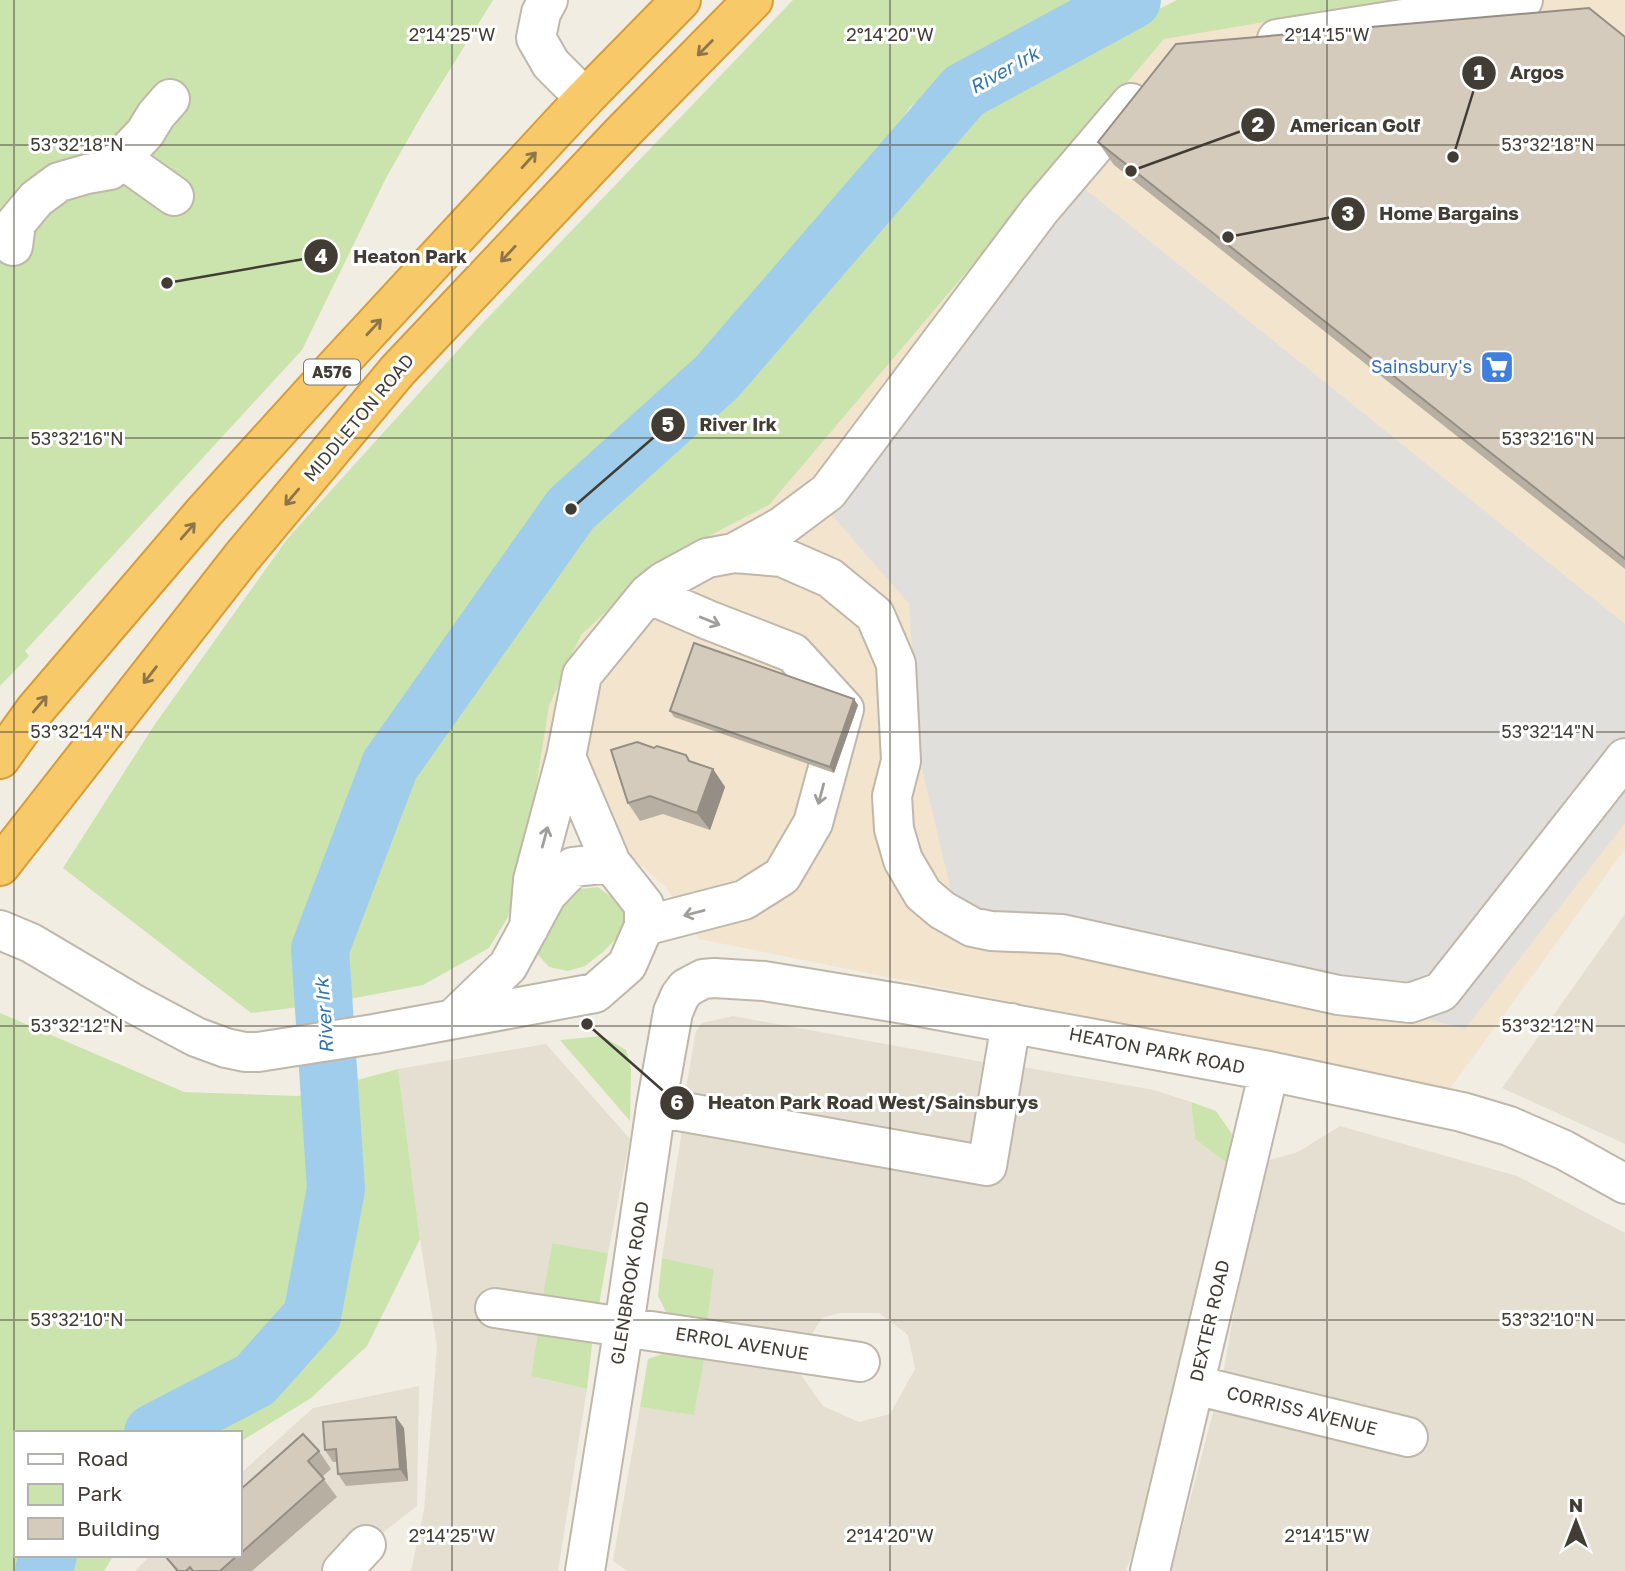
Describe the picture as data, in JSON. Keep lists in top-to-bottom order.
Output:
{
  "streets": {
    "highway": ["A576", "MIDDLETON ROAD"],
    "street": [
      "HEATON PARK ROAD",
      "GLENBROOK ROAD",
      "DEXTER ROAD",
      "ERROL AVENUE",
      "CORRISS AVENUE"
    ]
  },
  "crossings": [
    ["HEATON PARK ROAD", "GLENBROOK ROAD"],
    ["HEATON PARK ROAD", "DEXTER ROAD"],
    ["GLENBROOK ROAD", "ERROL AVENUE"],
    ["DEXTER ROAD", "CORRISS AVENUE"]
  ],
  "water": ["River Irk"],
  "places": {
    "other": [
      "Argos",
      "American Golf",
      "Home Bargains",
      "Heaton Park",
      "River Irk",
      "Heaton Park Road West/Sainsburys"
    ],
    "supermarket": ["Sainsbury's"]
  },
  "legend": ["Road", "Park", "Building"],
  "north": "top",
  "coordinates": [
    "2°14'25\"W",
    "2°14'20\"W",
    "2°14'15\"W",
    "53°32'18\"N",
    "53°32'16\"N",
    "53°32'14\"N",
    "53°32'12\"N",
    "53°32'10\"N"
  ]
}
